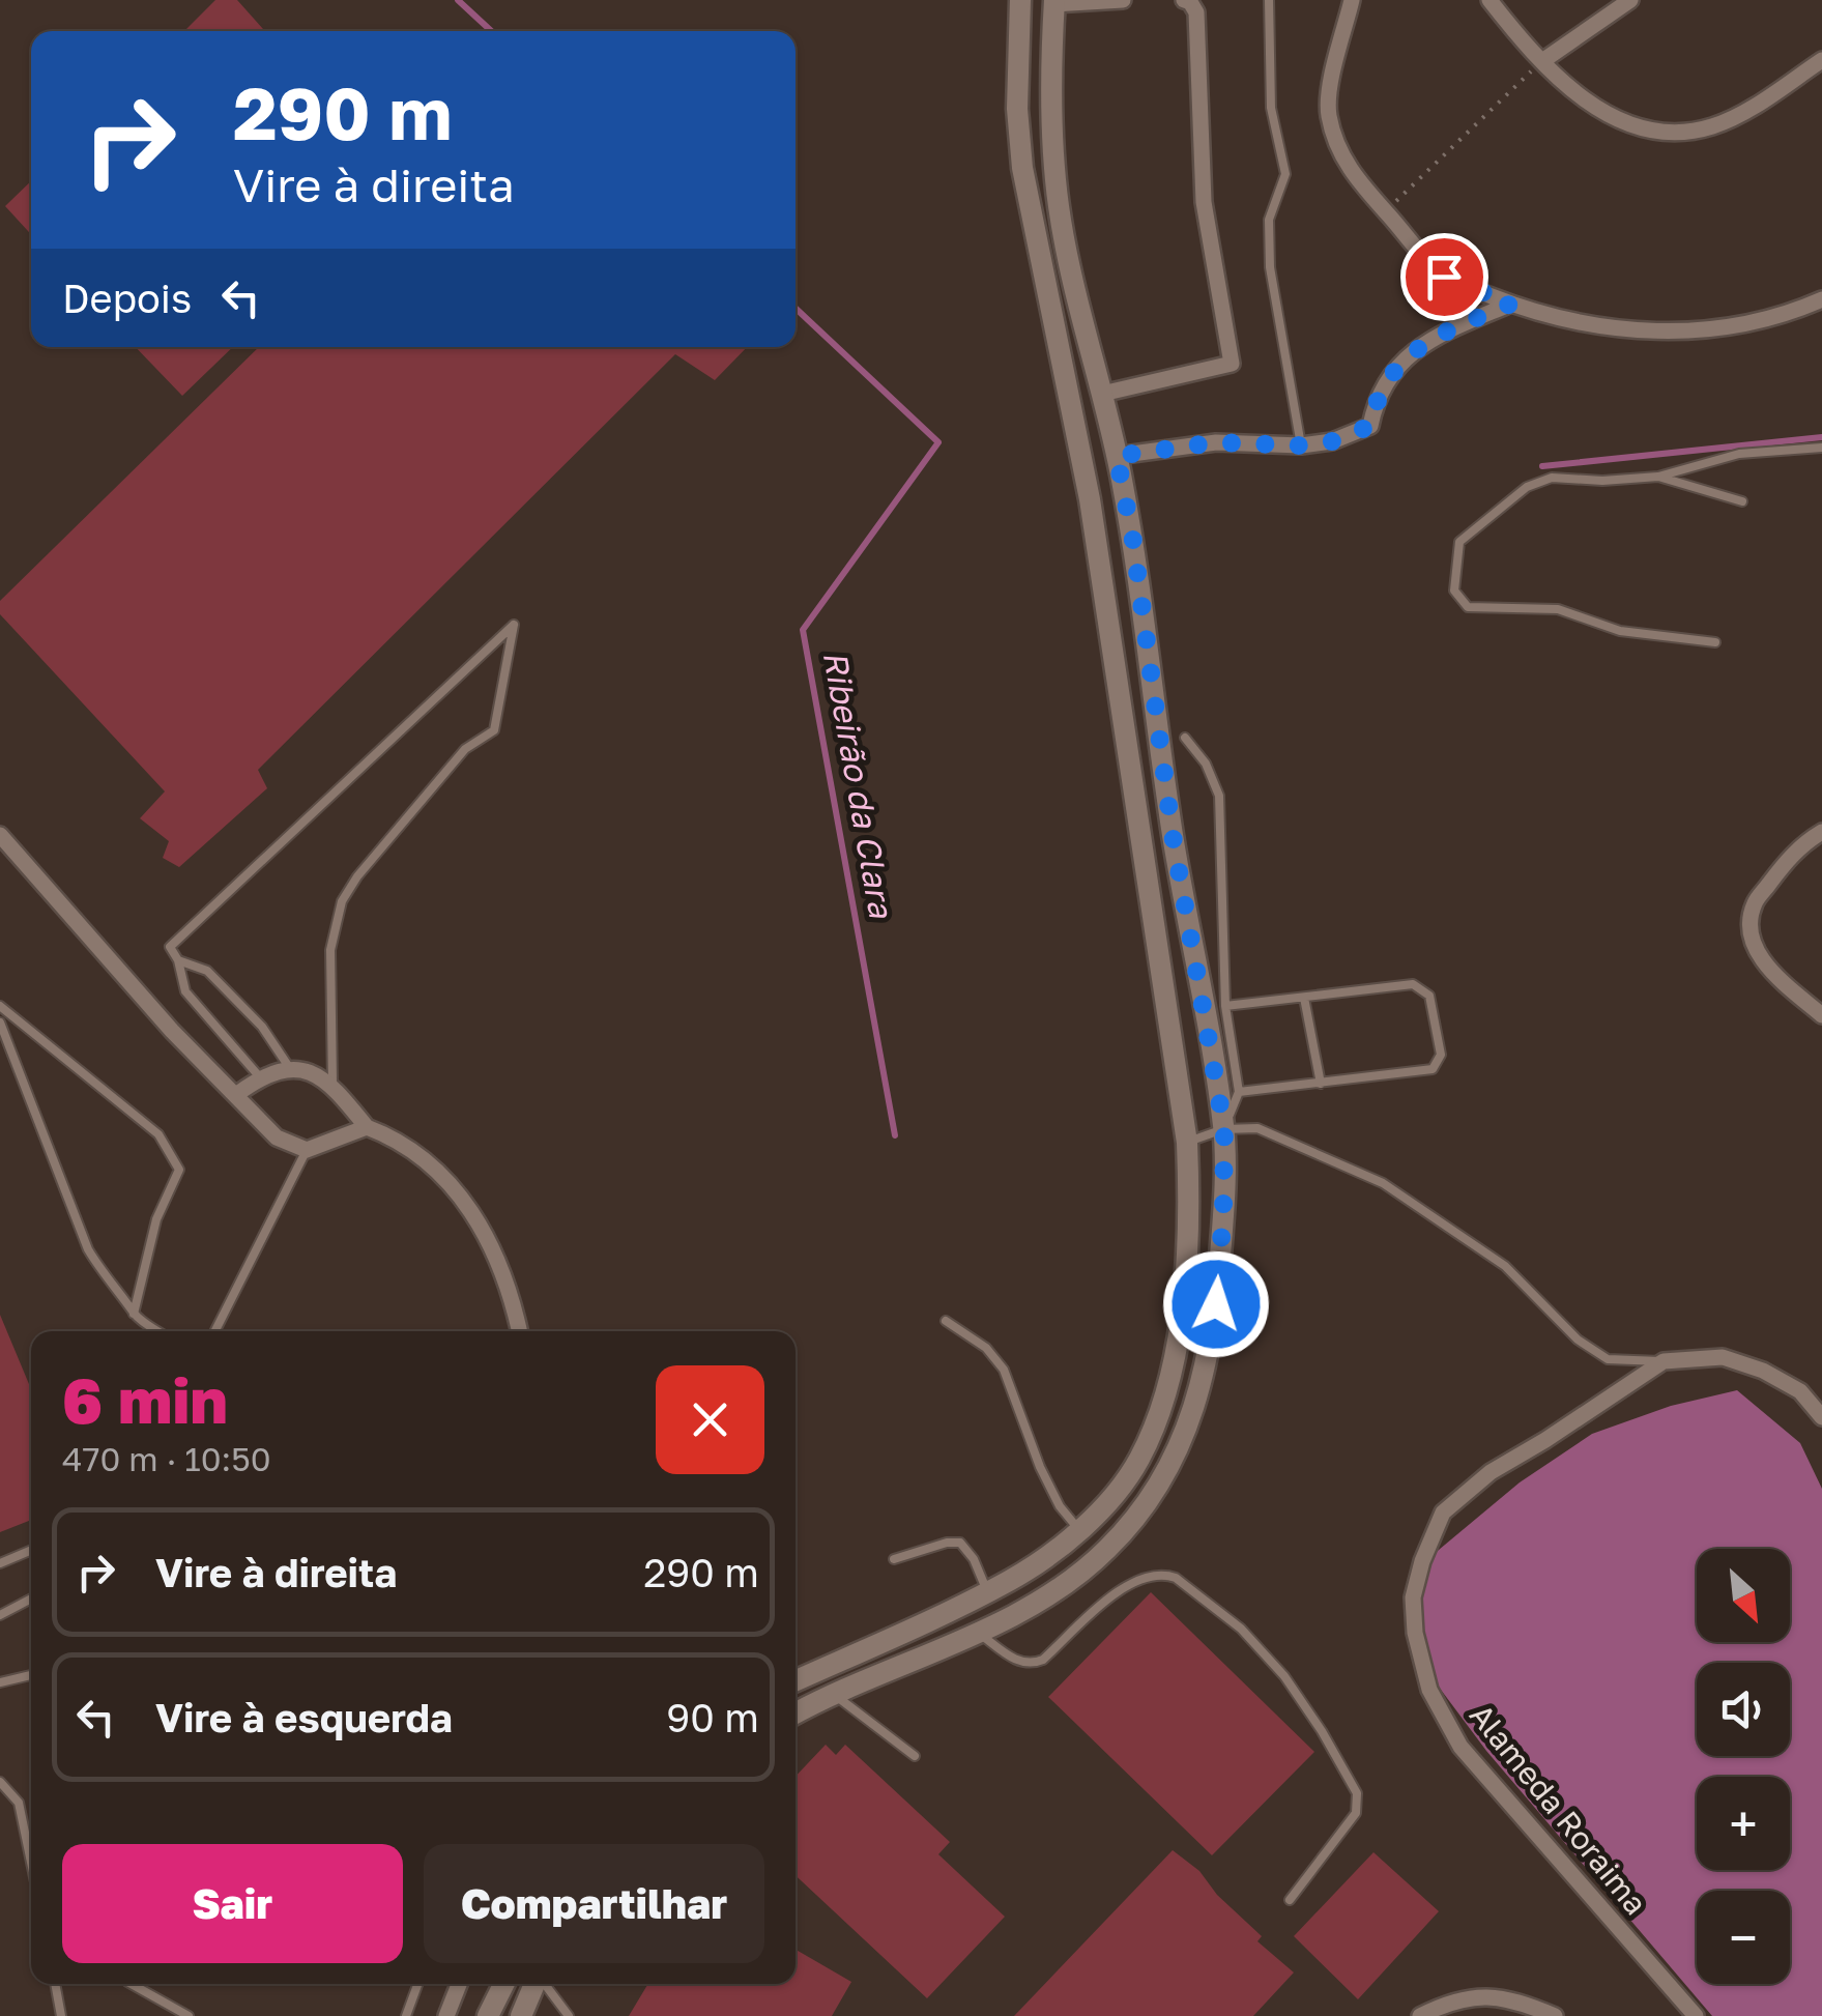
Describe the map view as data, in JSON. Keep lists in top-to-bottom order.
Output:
{
  "streets": {
    "street": ["Alameda Roraima"]
  },
  "water": ["Ribeirão da Clara"],
  "north": "bottom right",
  "page": {
    "turn": ["290 m", "Vire à direita"],
    "then": "Depois",
    "heading": ["6 min", "470 m · 10:50"],
    "list": [
      {
        "name": "Vire à direita",
        "value": "290 m"
      },
      {
        "name": "Vire à esquerda",
        "value": "90 m"
      }
    ],
    "map_buttons": ["+", "−"],
    "buttons": ["Sair", "Compartilhar"]
  }
}
